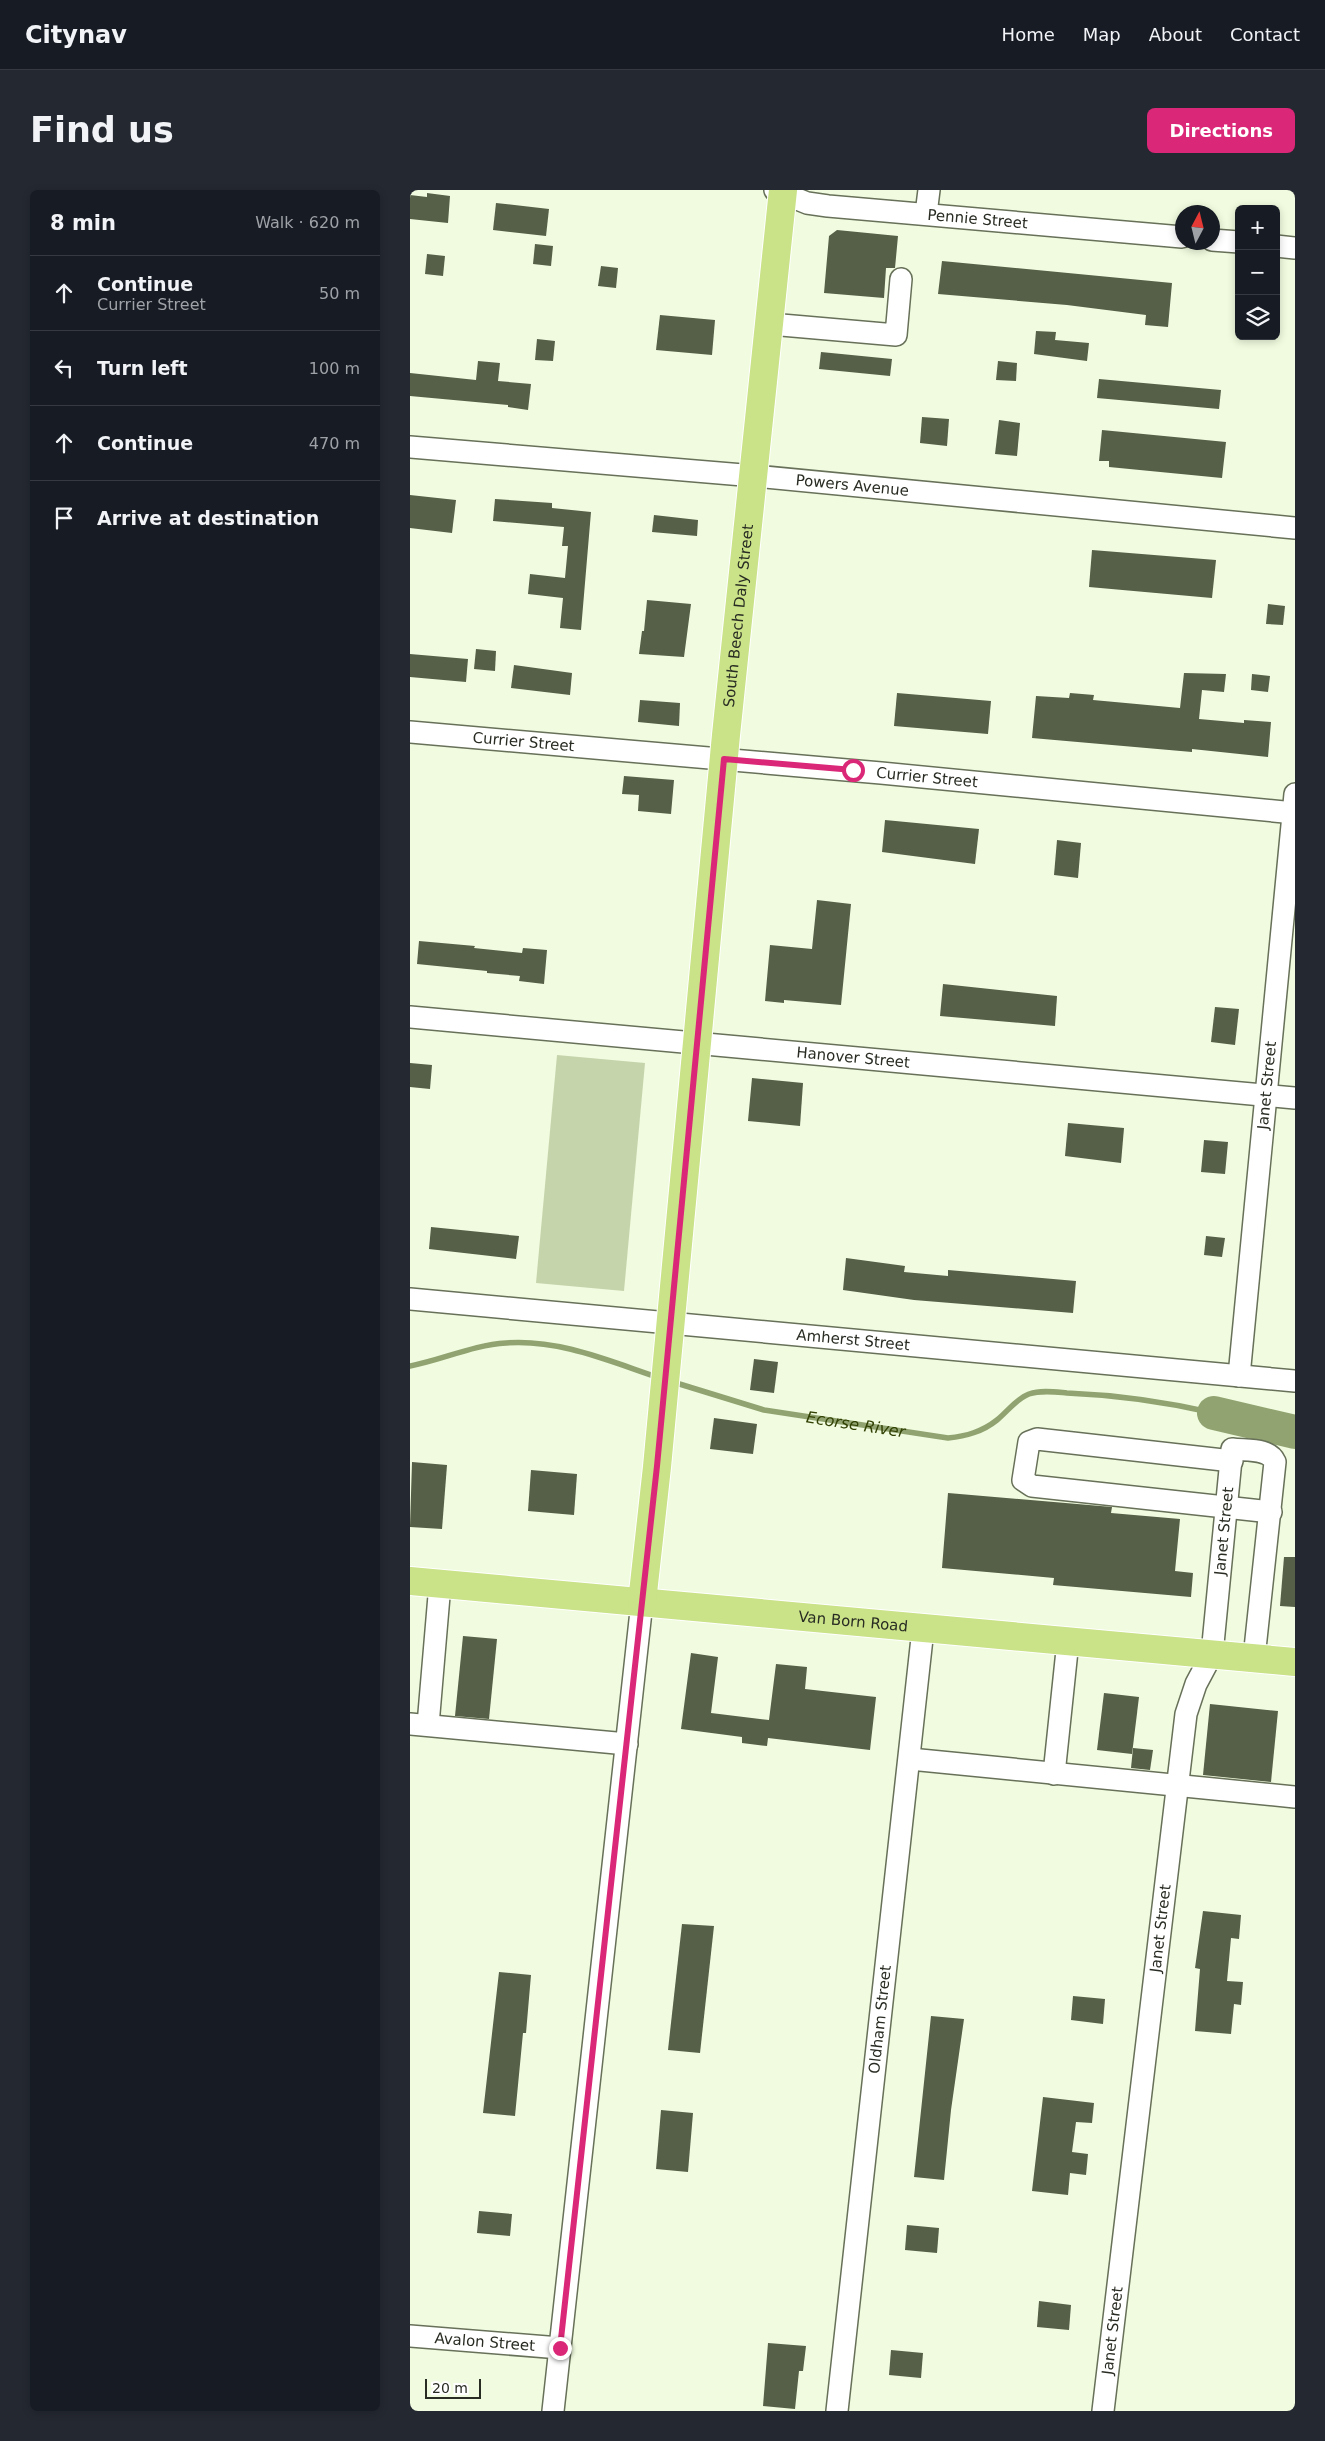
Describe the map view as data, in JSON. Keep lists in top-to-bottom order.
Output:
{
  "streets": {
    "main road": ["South Beech Daly Street", "Van Born Road"],
    "street": [
      "Pennie Street",
      "Powers Avenue",
      "Currier Street",
      "Hanover Street",
      "Janet Street",
      "Amherst Street",
      "Oldham Street",
      "Avalon Street"
    ]
  },
  "crossings": [
    ["Pennie Street", "South Beech Daly Street"],
    ["Powers Avenue", "South Beech Daly Street"],
    ["South Beech Daly Street", "Currier Street"],
    ["South Beech Daly Street", "Hanover Street"],
    ["South Beech Daly Street", "Amherst Street"],
    ["South Beech Daly Street", "Van Born Road"],
    ["Currier Street", "Janet Street"],
    ["Hanover Street", "Janet Street"],
    ["Janet Street", "Amherst Street"],
    ["Janet Street", "Van Born Road"],
    ["Van Born Road", "Oldham Street"]
  ],
  "water": ["Ecorse River"],
  "scale_bar": "20 m",
  "north": "top",
  "page": {
    "header": "Citynav",
    "nav": [
      "Home",
      "Map",
      "About",
      "Contact"
    ],
    "buttons": "Directions",
    "title": "Find us",
    "heading": ["8 min", "Walk · 620 m"],
    "map_buttons": ["+", "−"],
    "list": [
      ["Continue", "Currier Street", "50 m"],
      ["Turn left", "100 m"],
      ["Continue", "470 m"],
      "Arrive at destination"
    ],
    "scale": "20 m"
  }
}
